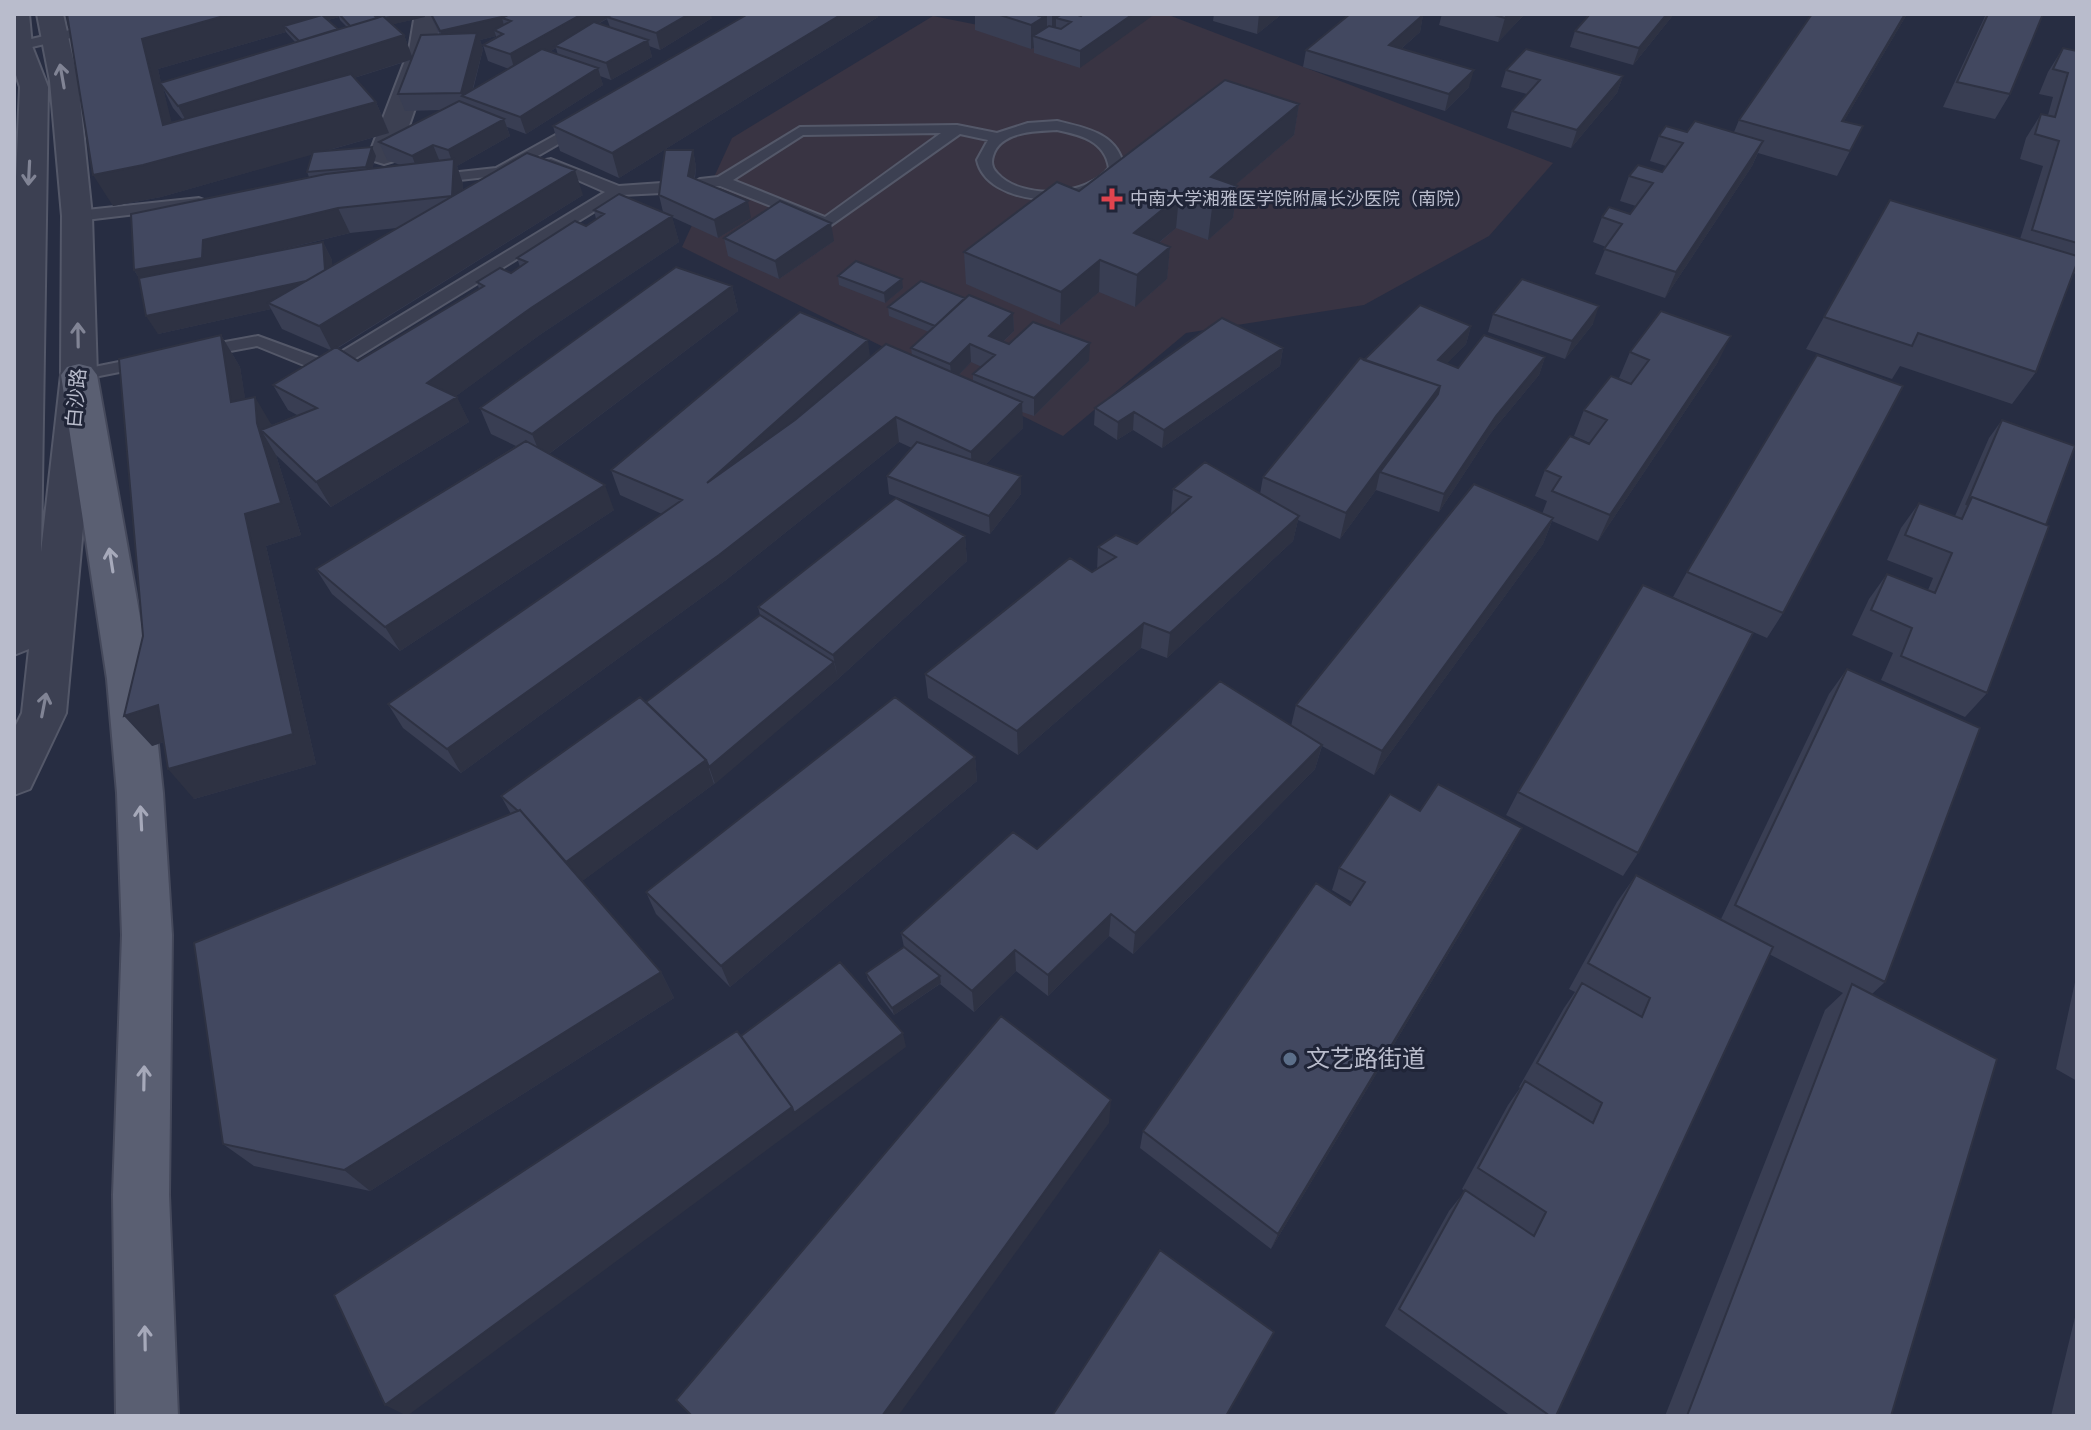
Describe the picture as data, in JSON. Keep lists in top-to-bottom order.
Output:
{
  "streets": {
    "street": ["白沙路"]
  },
  "places": {
    "health": ["中南大学湘雅医学院附属长沙医院（南院）"],
    "other": ["文艺路街道"]
  }
}
